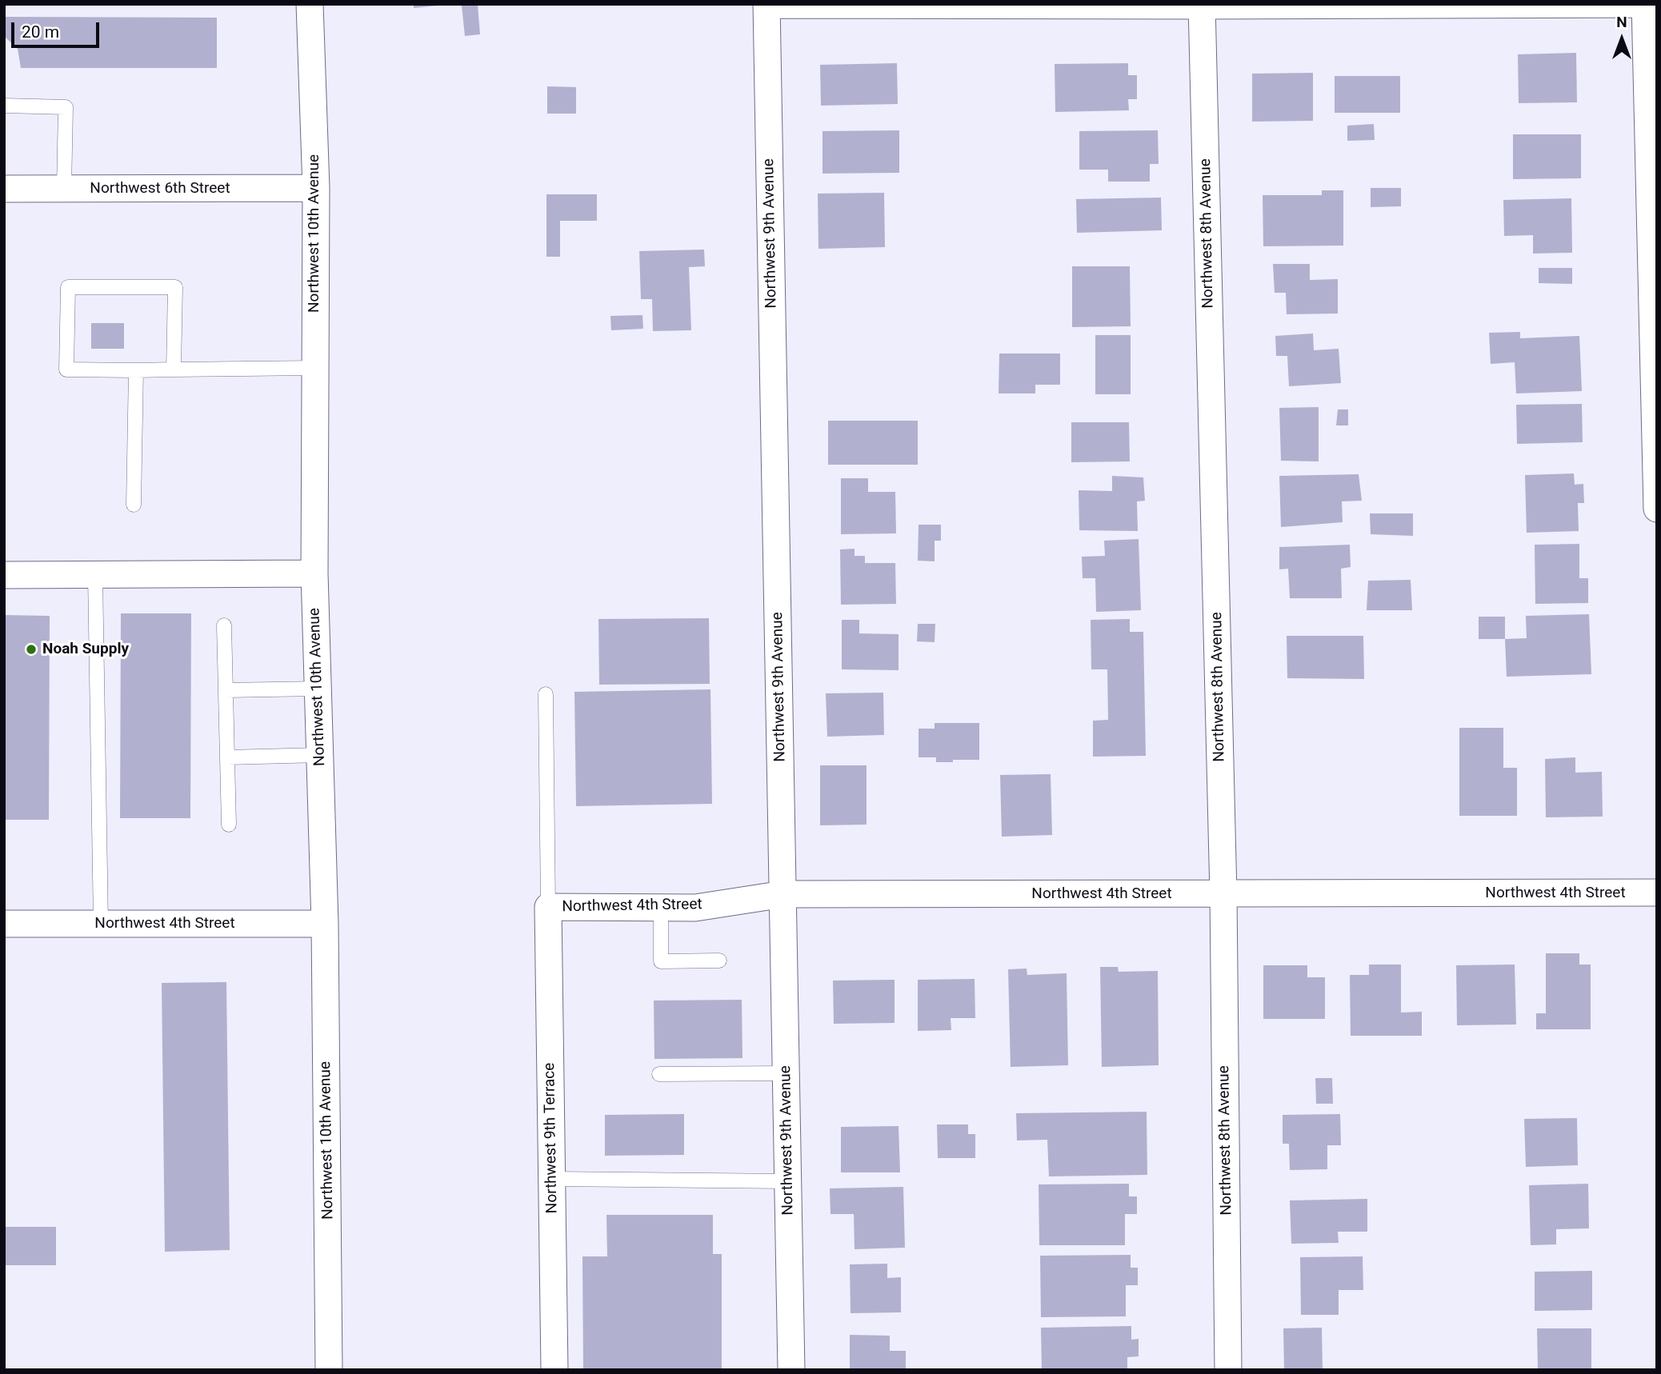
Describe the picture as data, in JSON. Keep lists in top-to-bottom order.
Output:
{
  "streets": {
    "street": [
      "Northwest 6th Street",
      "Northwest 10th Avenue",
      "Northwest 9th Avenue",
      "Northwest 8th Avenue",
      "Northwest 4th Street",
      "Northwest 9th Terrace"
    ]
  },
  "crossings": [
    ["Northwest 6th Street", "Northwest 10th Avenue"],
    ["Northwest 10th Avenue", "Northwest 4th Street"],
    ["Northwest 9th Avenue", "Northwest 4th Street"],
    ["Northwest 8th Avenue", "Northwest 4th Street"],
    ["Northwest 4th Street", "Northwest 9th Terrace"]
  ],
  "places": ["Noah Supply"],
  "scale_bar": "20 m",
  "north": "top"
}
